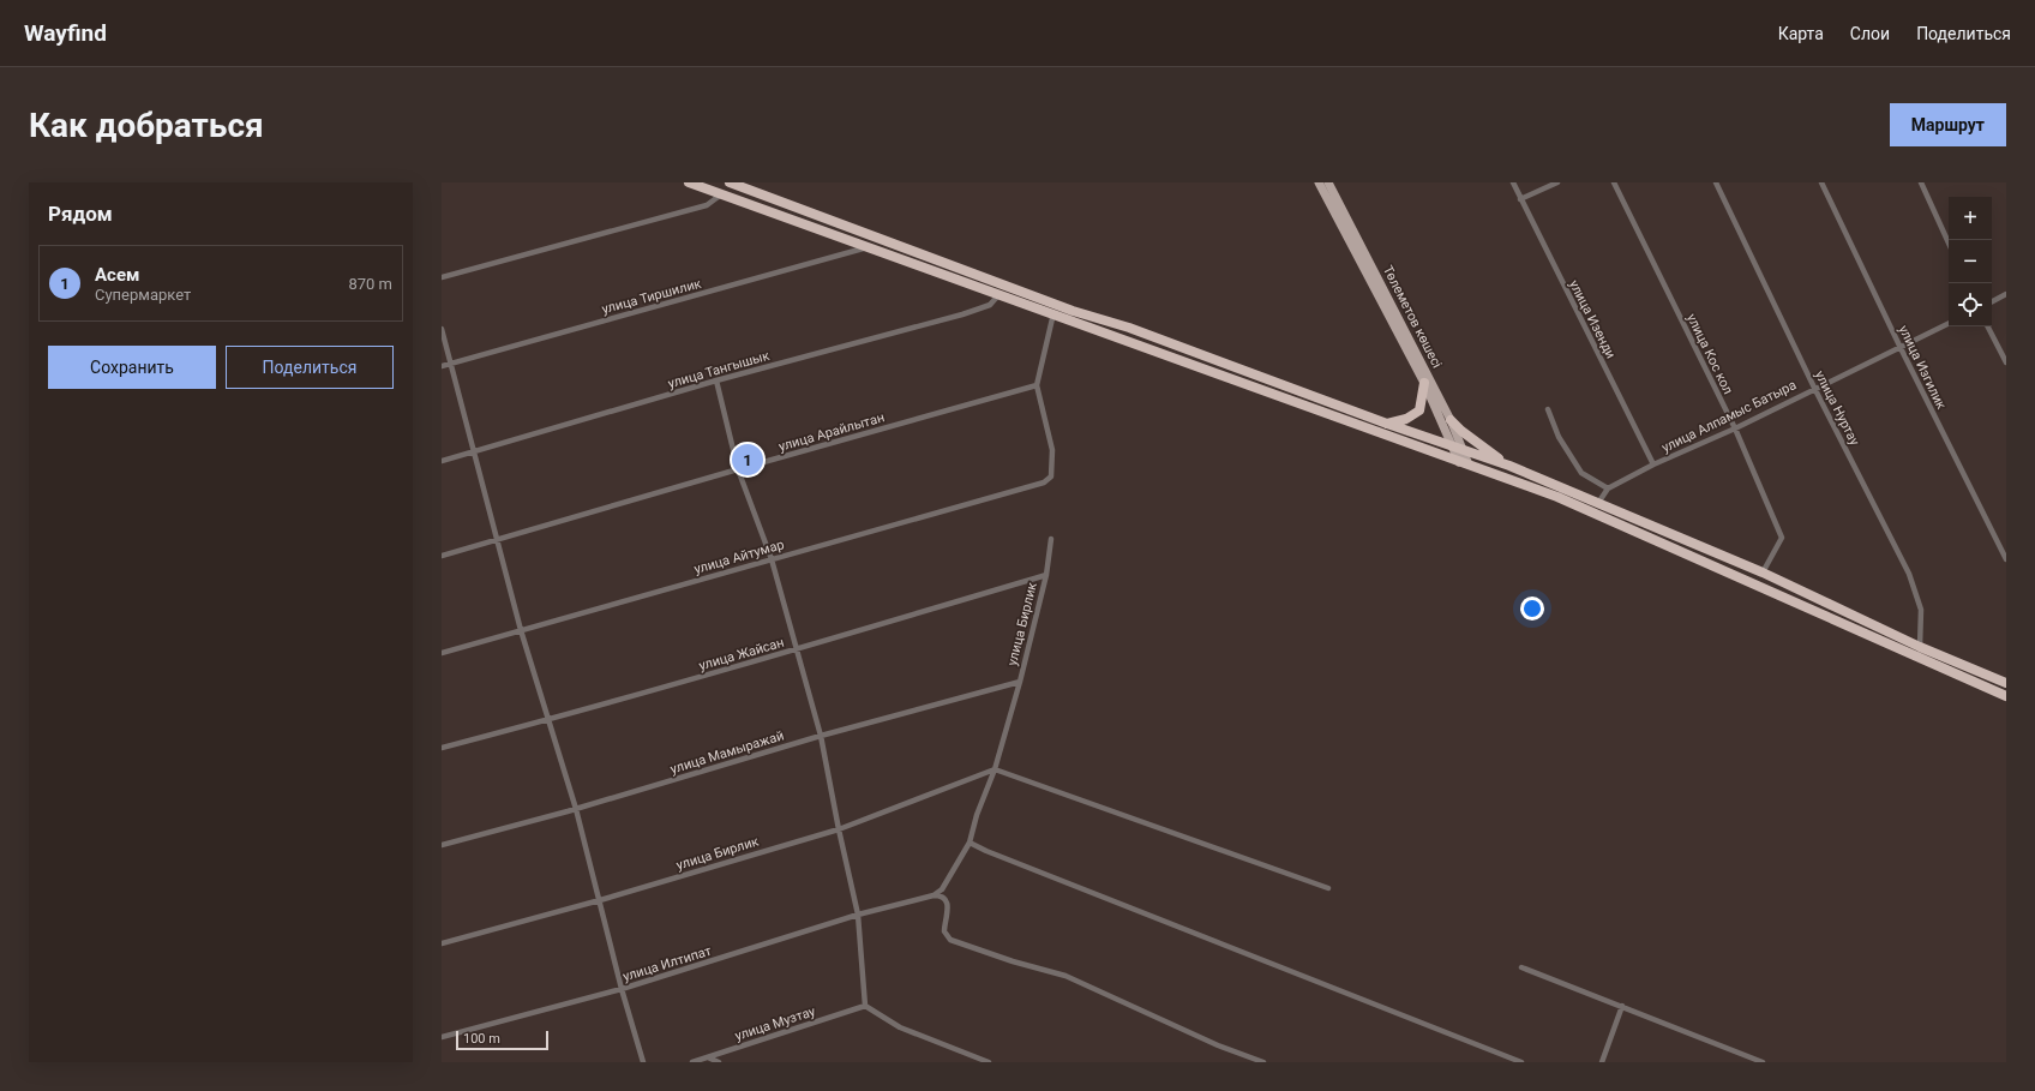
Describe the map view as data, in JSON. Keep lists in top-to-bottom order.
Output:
{
  "streets": {
    "main road": ["Төлеметов көшесі"],
    "street": [
      "улица Тиршилик",
      "улица Изенди",
      "улица Кос кол",
      "улица Изгилик",
      "улица Тангышык",
      "улица Нуртау",
      "улица Алпамыс Батыра",
      "улица Арайлытан",
      "улица Айтумар",
      "улица Бирлик",
      "улица Жайсан",
      "улица Мамыражай",
      "улица Илтипат",
      "улица Музтау"
    ]
  },
  "crossings": [
    ["улица Изенди", "улица Алпамыс Батыра"],
    ["улица Кос кол", "улица Алпамыс Батыра"],
    ["улица Изгилик", "улица Алпамыс Батыра"],
    ["улица Нуртау", "улица Алпамыс Батыра"],
    ["улица Арайлытан", "улица Айтумар"],
    ["улица Бирлик", "улица Жайсан"],
    ["улица Бирлик", "улица Мамыражай"],
    ["улица Бирлик", "улица Илтипат"]
  ],
  "scale_bar": "100 m",
  "page": {
    "header": "Wayfind",
    "nav": ["Карта", "Слои", "Поделиться"],
    "buttons": [
      "Маршрут",
      ["Сохранить", "Поделиться"]
    ],
    "title": "Как добраться",
    "heading": "Рядом",
    "map_buttons": ["+", "−"],
    "list": [
      {
        "mark": "1",
        "name": "Асем",
        "note": "Супермаркет",
        "value": "870 m"
      }
    ],
    "pins": "1",
    "scale": "100 m"
  }
}
